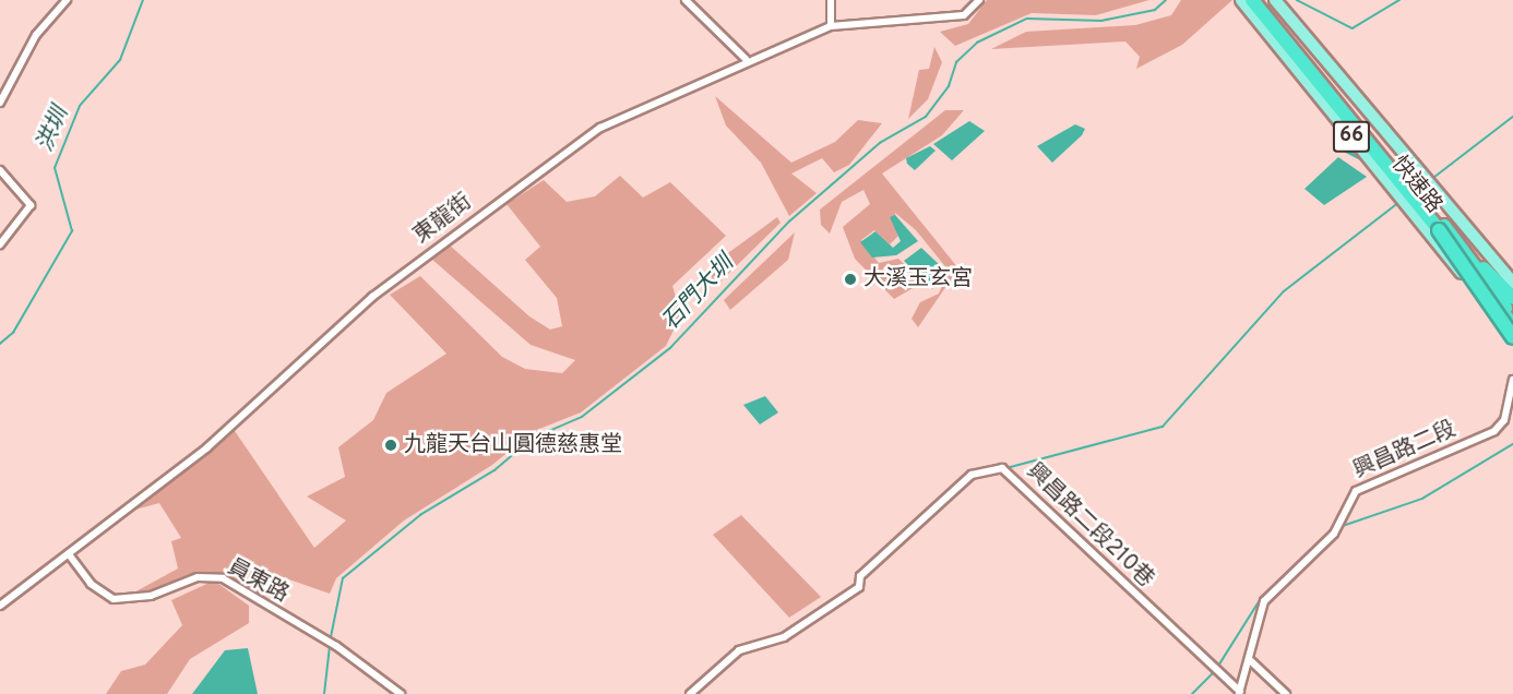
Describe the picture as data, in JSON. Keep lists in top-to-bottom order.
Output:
{
  "streets": {
    "highway": ["66"],
    "main road": ["快速路"],
    "street": [
      "東龍街",
      "興昌路二段",
      "興昌路二段210巷",
      "員東路"
    ]
  },
  "crossings": [
    ["66", "快速路"],
    ["東龍街", "員東路"],
    ["興昌路二段", "興昌路二段210巷"]
  ],
  "water": ["洪圳", "石門大圳"],
  "places": ["大溪玉玄宮", "九龍天台山圓德慈惠堂"]
}
